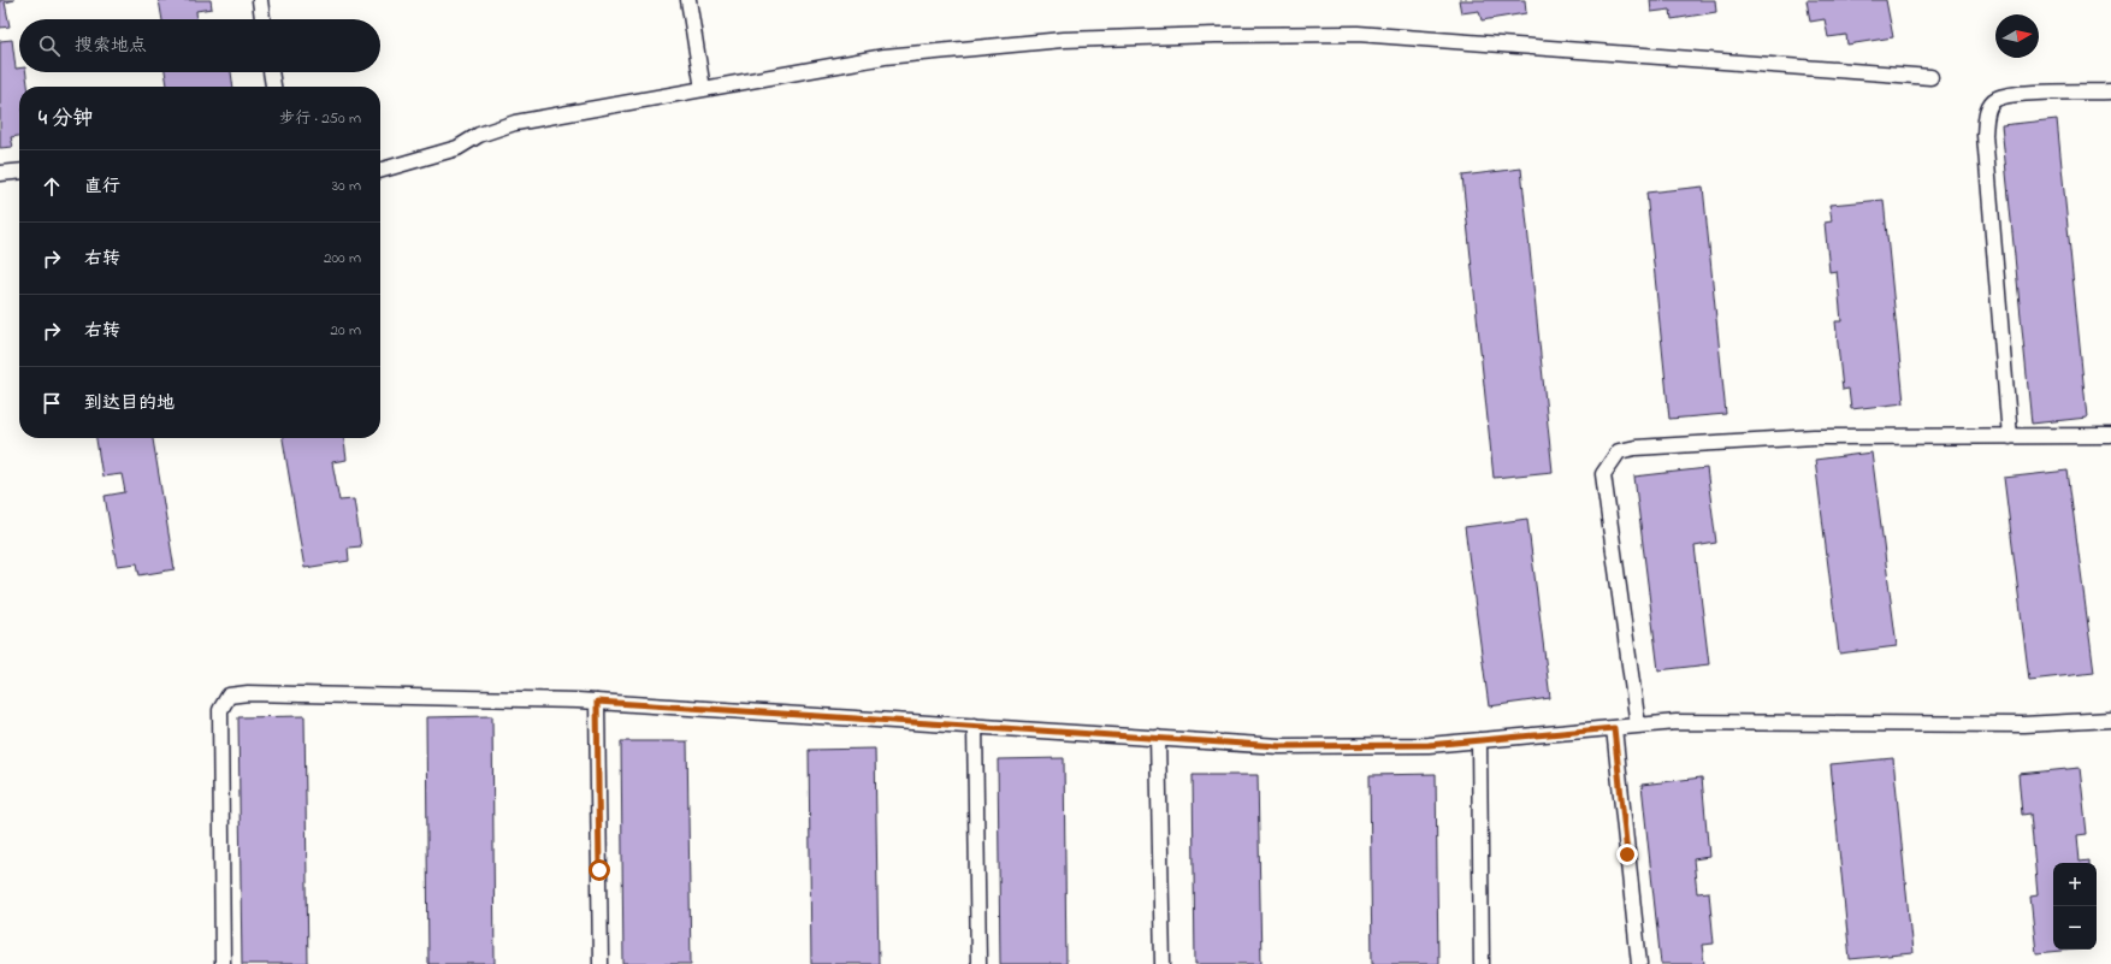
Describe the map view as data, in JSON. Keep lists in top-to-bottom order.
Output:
{
  "north": "right",
  "page": {
    "search": "搜索地点",
    "heading": ["4 分钟", "步行 · 250 m"],
    "list": [
      ["直行", "30 m"],
      ["右转", "200 m"],
      ["右转", "20 m"],
      "到达目的地"
    ],
    "map_buttons": ["+", "−"]
  }
}
